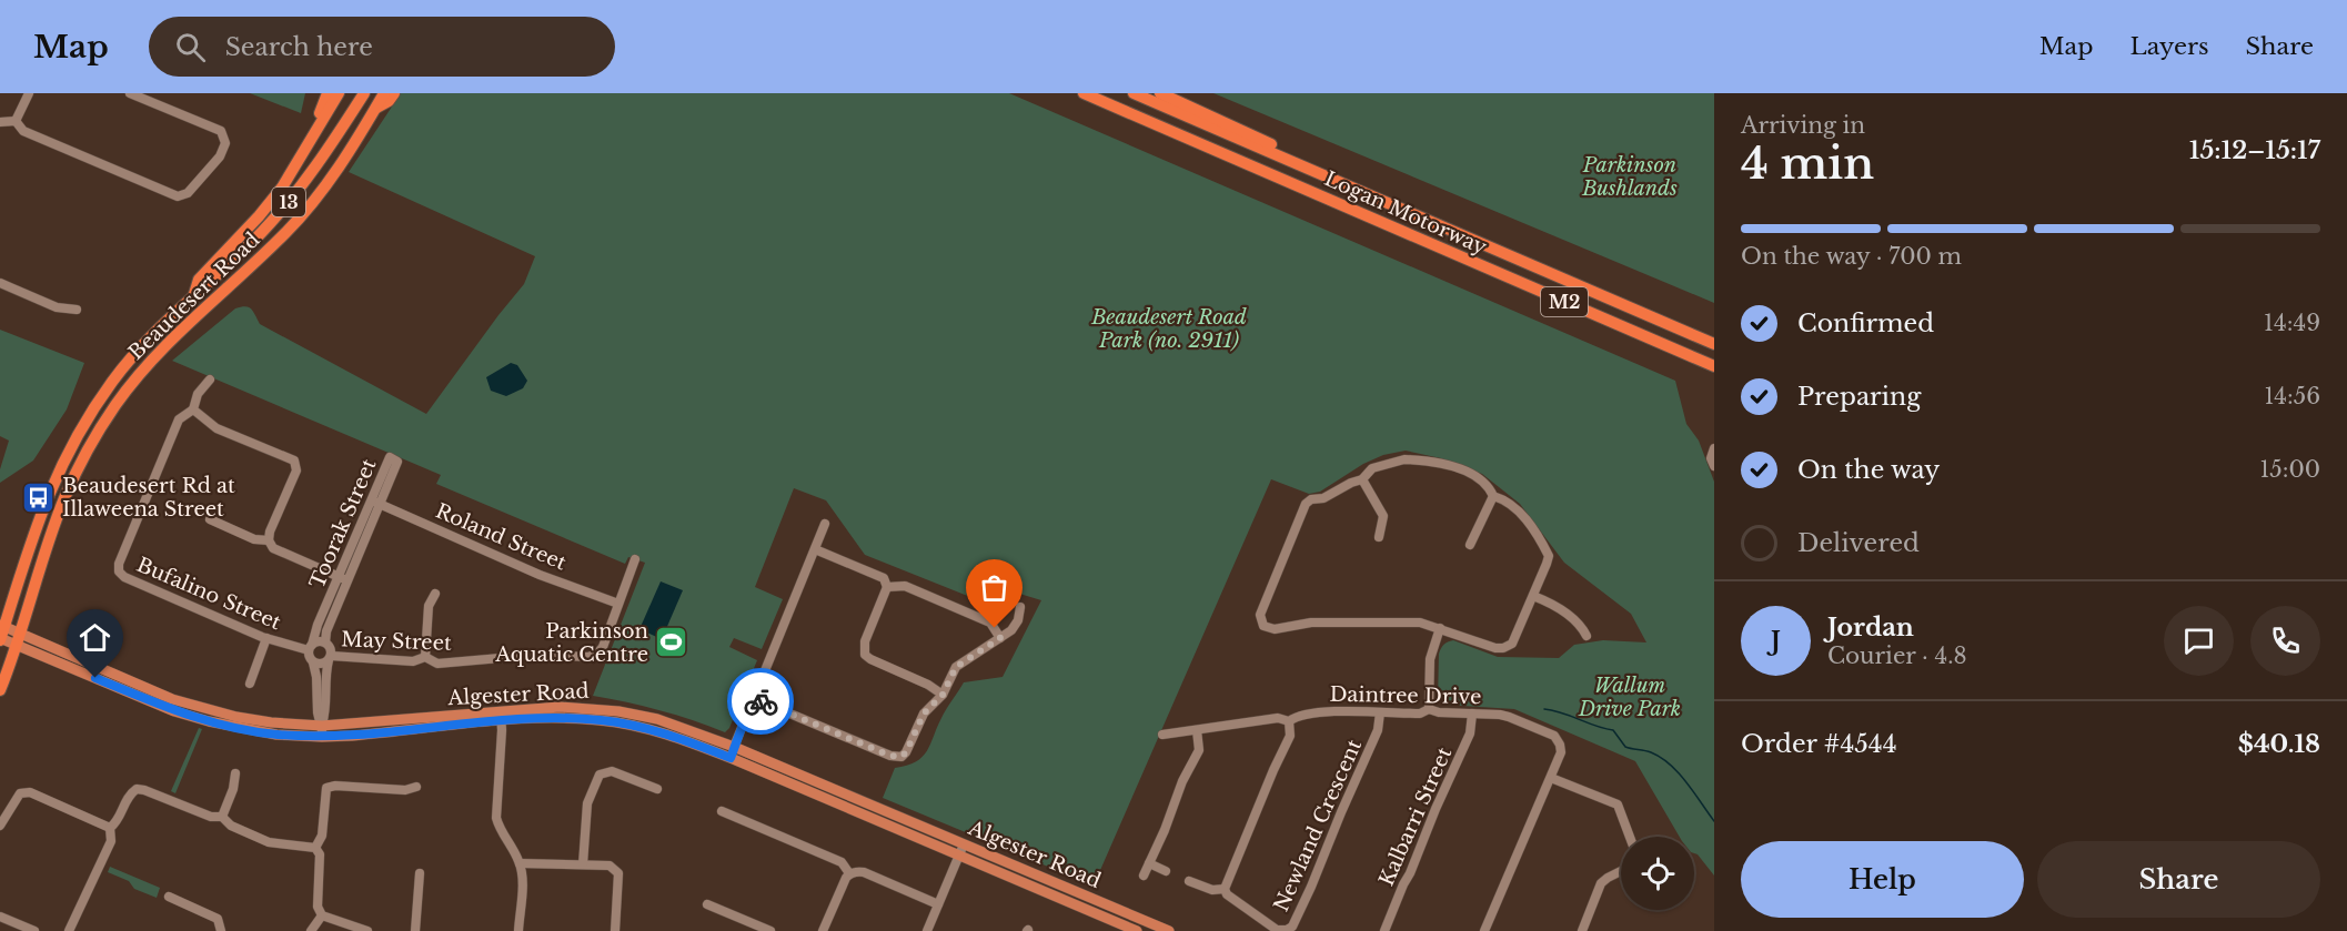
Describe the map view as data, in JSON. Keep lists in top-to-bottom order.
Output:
{
  "streets": {
    "highway": [
      "13",
      "Logan Motorway",
      "Beaudesert Road",
      "M2"
    ],
    "main road": ["Algester Road"],
    "street": [
      "Toorak Street",
      "Roland Street",
      "Bufalino Street",
      "May Street",
      "Daintree Drive",
      "Kalbarri Street",
      "Newland Crescent"
    ]
  },
  "crossings": [
    ["Beaudesert Road", "Algester Road"],
    ["Toorak Street", "Roland Street"],
    ["Toorak Street", "Bufalino Street"],
    ["Toorak Street", "May Street"],
    ["Roland Street", "May Street"],
    ["Bufalino Street", "May Street"],
    ["Daintree Drive", "Kalbarri Street"],
    ["Daintree Drive", "Newland Crescent"]
  ],
  "parks": ["Parkinson Bushlands", "Beaudesert Road Park (no. 2911)", "Wallum Drive Park"],
  "places": {
    "bus stop": ["Beaudesert Rd at Illaweena Street"],
    "sports": ["Parkinson Aquatic Centre"]
  },
  "page": {
    "header": "Map",
    "search": "Search here",
    "nav": ["Map", "Layers", "Share"],
    "heading": ["4 min", "Arriving in", "15:12–15:17"],
    "panel": [
      "Jordan",
      "Courier · 4.8",
      "Order #4544",
      "$40.18"
    ],
    "bar": "On the way · 700 m",
    "list": [
      ["Confirmed", "14:49"],
      ["Preparing", "14:56"],
      ["On the way", "15:00"],
      "Delivered"
    ],
    "round": "J",
    "buttons": ["Help", "Share"]
  }
}
